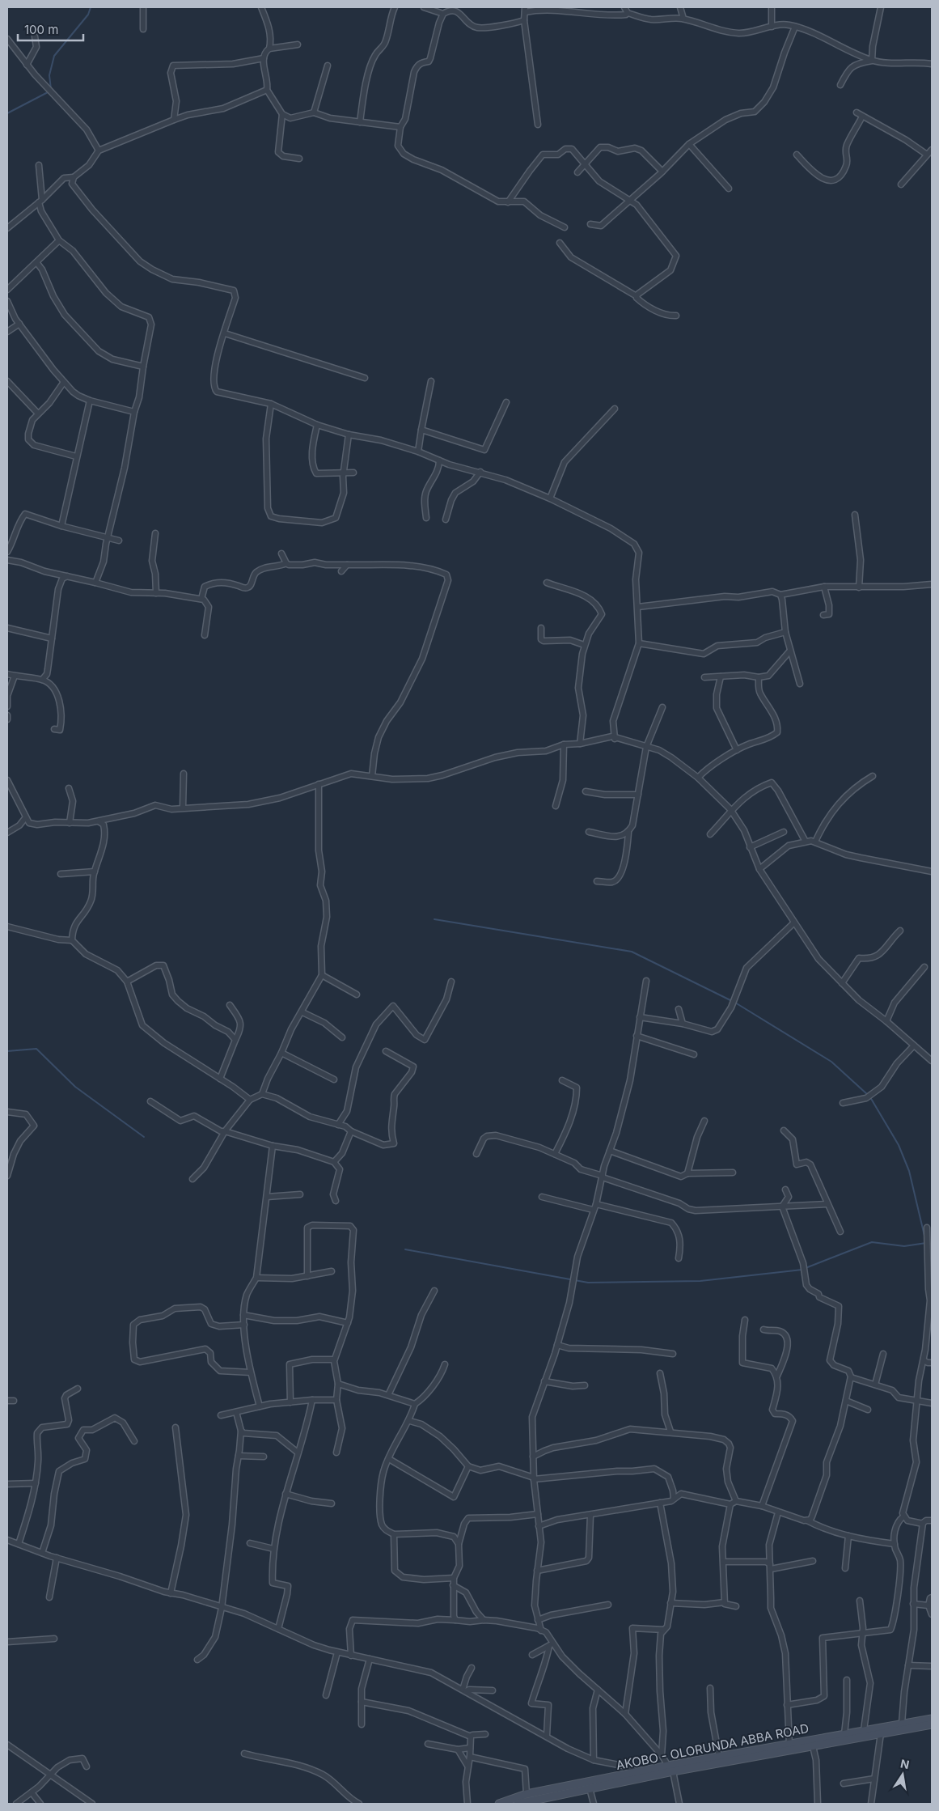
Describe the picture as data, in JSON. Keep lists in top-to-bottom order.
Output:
{
  "streets": {
    "main road": ["AKOBO - OLORUNDA ABBA ROAD"]
  },
  "scale_bar": "100 m",
  "north": "top"
}
